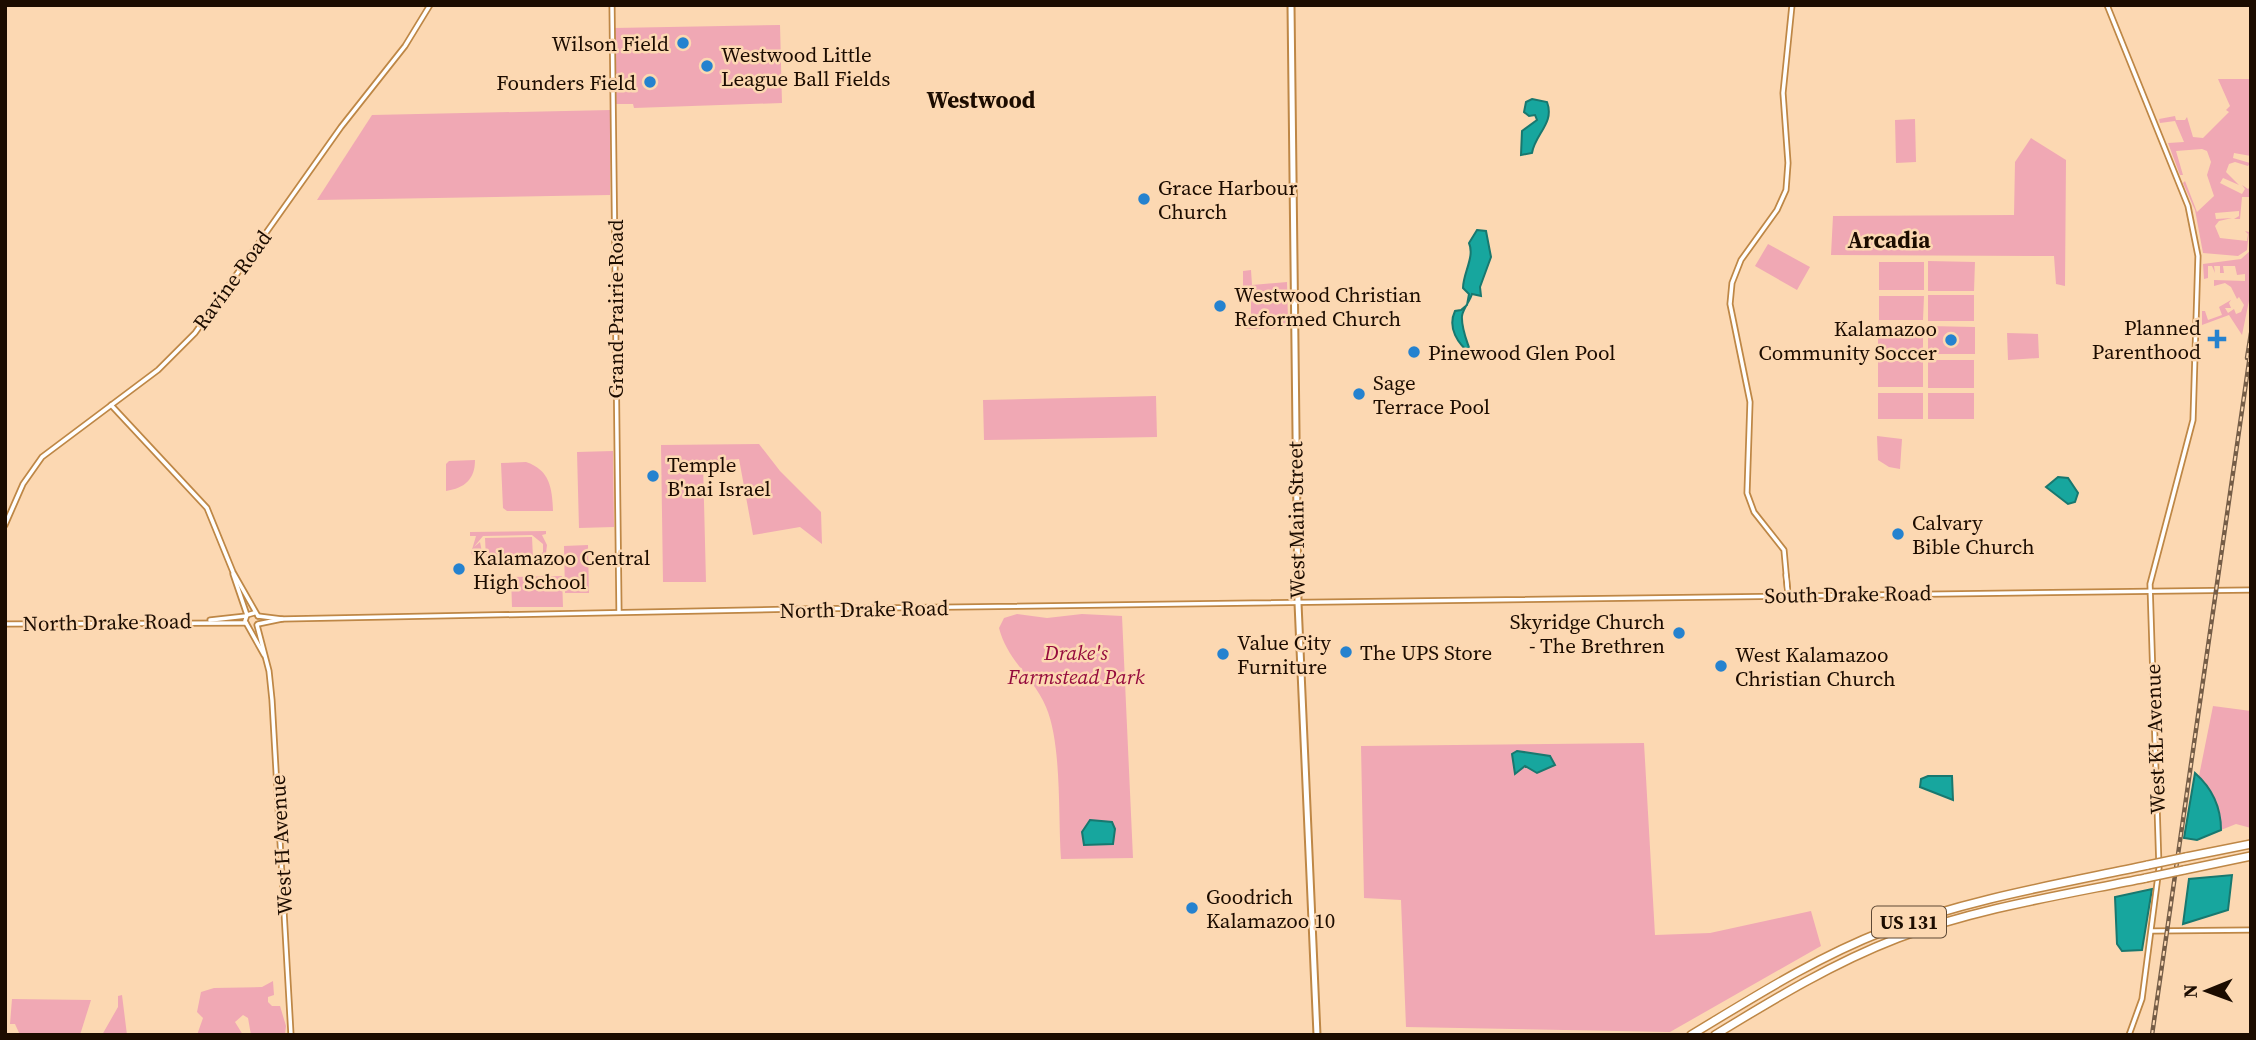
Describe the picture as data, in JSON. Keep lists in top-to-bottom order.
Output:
{
  "streets": {
    "highway": ["US 131"],
    "main road": ["West Main Street"],
    "street": [
      "Ravine Road",
      "Grand Prairie Road",
      "South Drake Road",
      "North Drake Road",
      "West KL Avenue",
      "West H Avenue"
    ]
  },
  "crossings": [
    ["Grand Prairie Road", "North Drake Road"],
    ["West Main Street", "North Drake Road"],
    ["South Drake Road", "North Drake Road"],
    ["South Drake Road", "West KL Avenue"],
    ["North Drake Road", "West H Avenue"]
  ],
  "districts": ["Westwood", "Arcadia"],
  "parks": ["Drake's Farmstead Park"],
  "places": {
    "other": [
      "Wilson Field",
      "Westwood Little League Ball Fields",
      "Founders Field",
      "Grace Harbour Church",
      "Westwood Christian Reformed Church",
      "Kalamazoo Community Soccer",
      "Pinewood Glen Pool",
      "Sage Terrace Pool",
      "Temple B'nai Israel",
      "Calvary Bible Church",
      "Kalamazoo Central High School",
      "Skyridge Church - The Brethren",
      "The UPS Store",
      "Value City Furniture",
      "West Kalamazoo Christian Church",
      "Goodrich Kalamazoo 10"
    ],
    "health": ["Planned Parenthood"]
  },
  "north": "left"
}
